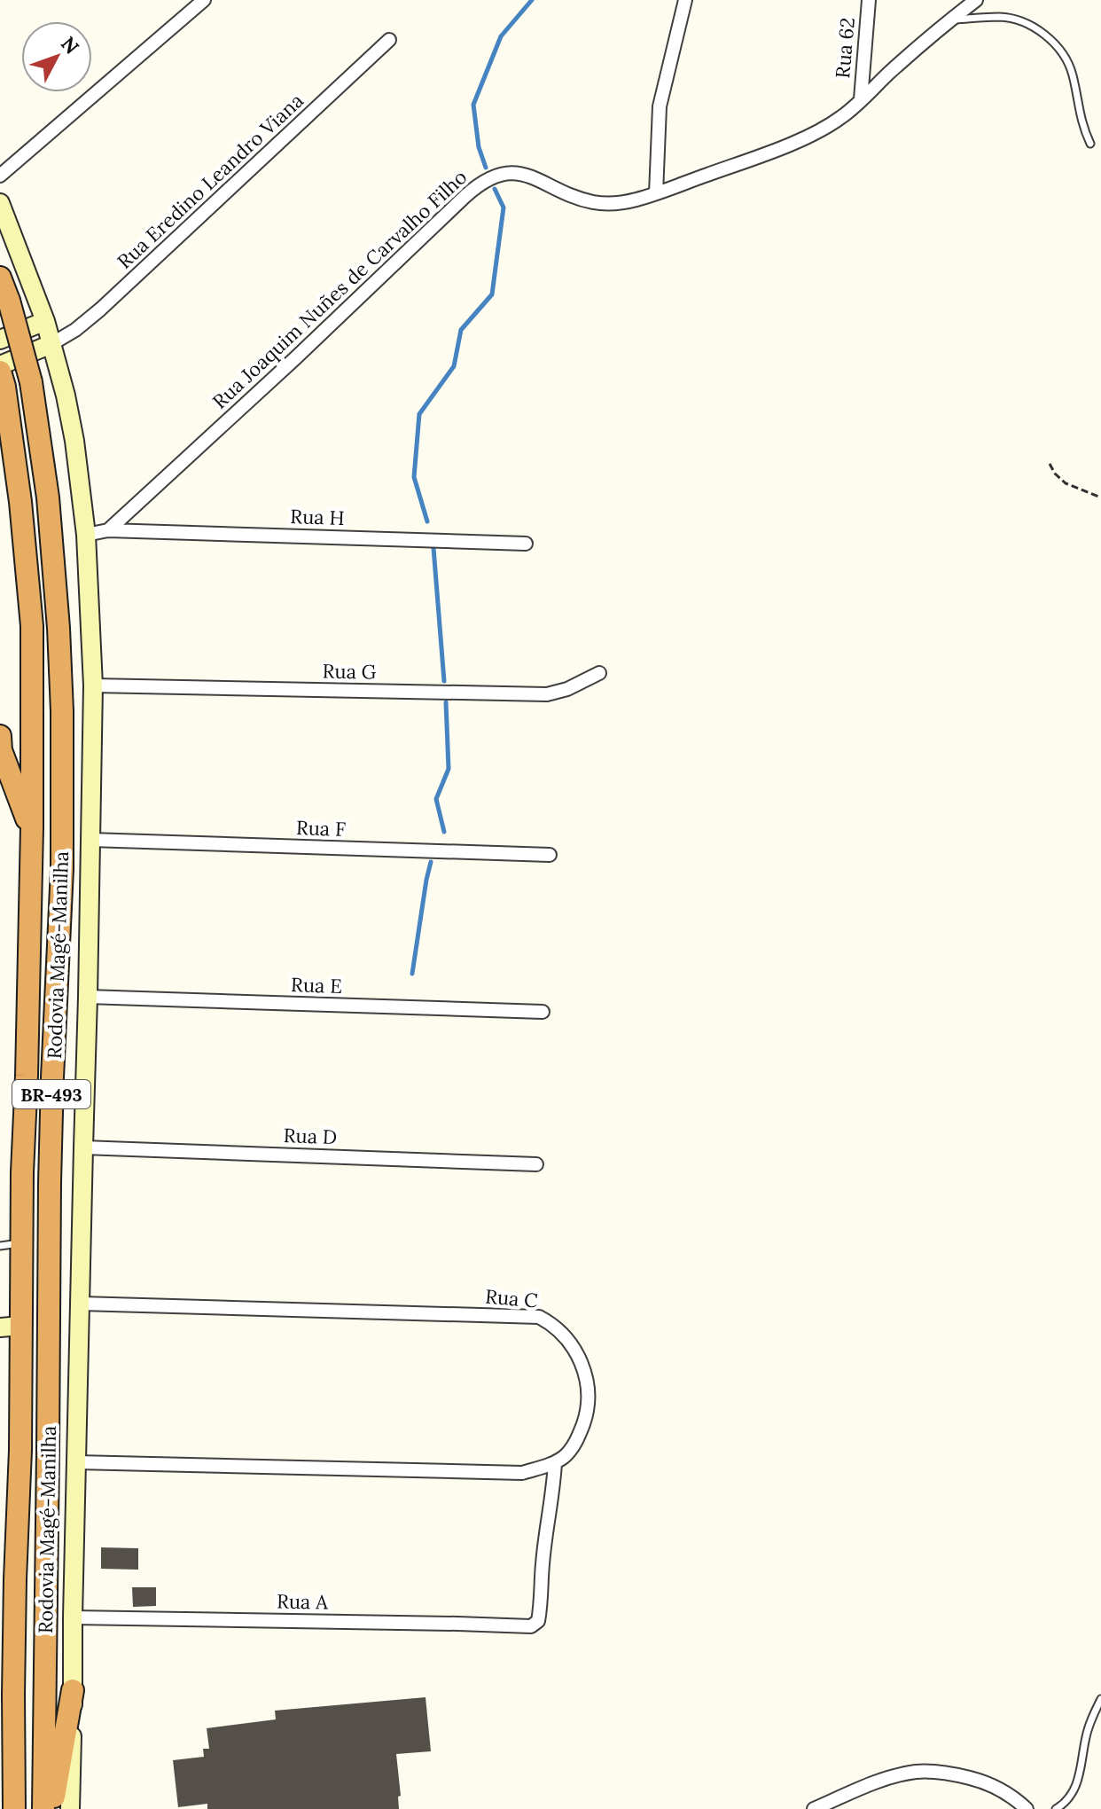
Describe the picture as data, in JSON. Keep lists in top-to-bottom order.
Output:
{
  "streets": {
    "highway": ["Rodovia Magé-Manilha", "BR-493"],
    "street": [
      "Rua 62",
      "Rua Eredino Leandro Viana",
      "Rua Joaquim Nuñes de Carvalho Filho",
      "Rua H",
      "Rua G",
      "Rua F",
      "Rua E",
      "Rua D",
      "Rua C",
      "Rua A"
    ]
  },
  "crossings": [
    ["Rua 62", "Rua Joaquim Nuñes de Carvalho Filho"],
    ["Rua Joaquim Nuñes de Carvalho Filho", "Rua H"],
    ["Rua C", "Rua A"]
  ],
  "north": "top right"
}
